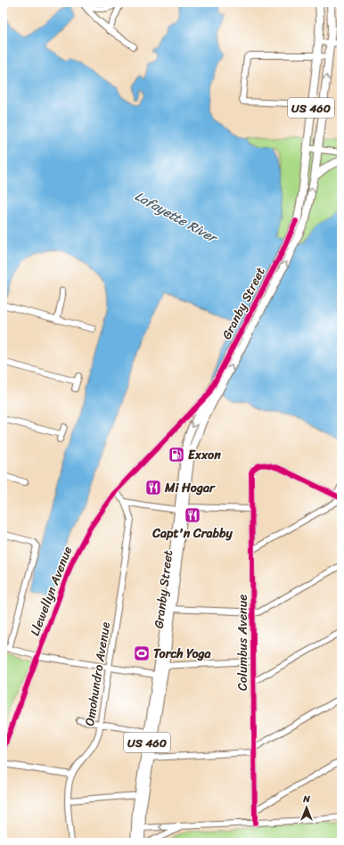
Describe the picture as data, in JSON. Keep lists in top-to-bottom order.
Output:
{
  "streets": {
    "main road": ["US 460", "Granby Street"],
    "street": ["Llewellyn Avenue", "Columbus Avenue", "Omohundro Avenue"]
  },
  "crossings": [
    ["Granby Street", "Llewellyn Avenue"]
  ],
  "water": ["Lafayette River"],
  "places": {
    "fuel station": ["Exxon"],
    "restaurant": ["Mi Hogar", "Capt'n Crabby"],
    "sports": ["Torch Yoga"]
  },
  "north": "top"
}
